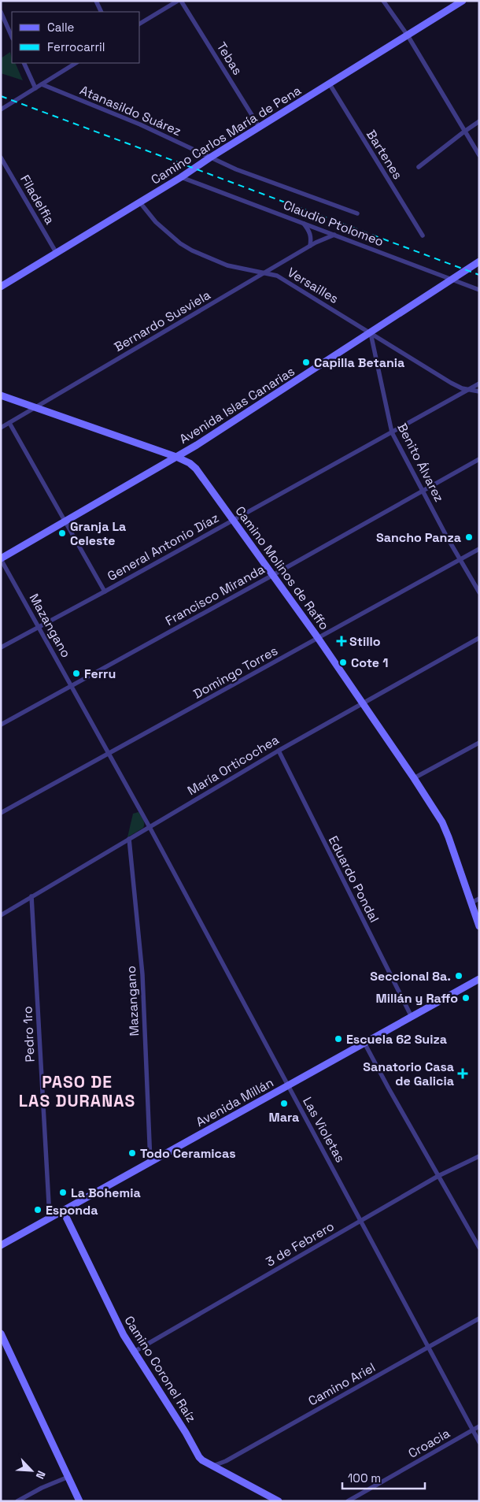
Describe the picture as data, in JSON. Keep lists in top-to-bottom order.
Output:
{
  "streets": {
    "street": [
      "Tebas",
      "Atanasildo Suárez",
      "Camino Carlos María de Pena",
      "Bartenes",
      "Filadelfia",
      "Claudio Ptolomeo",
      "Versailles",
      "Bernardo Susviela",
      "Avenida Islas Canarias",
      "Benito Álvarez",
      "General Antonio Díaz",
      "Camino Molinos de Raffo",
      "Francisco Miranda",
      "Mazangano",
      "Domingo Torres",
      "María Orticochea",
      "Eduardo Pondal",
      "Pedro 1ro",
      "Avenida Millán",
      "Las Violetas",
      "3 de Febrero",
      "Camino Coronel Raíz",
      "Camino Ariel",
      "Croacia"
    ]
  },
  "crossings": [
    ["Tebas", "Camino Carlos María de Pena"],
    ["Atanasildo Suárez", "Camino Carlos María de Pena"],
    ["Camino Carlos María de Pena", "Bartenes"],
    ["Camino Carlos María de Pena", "Filadelfia"],
    ["Camino Carlos María de Pena", "Claudio Ptolomeo"],
    ["Camino Carlos María de Pena", "Versailles"],
    ["Claudio Ptolomeo", "Bernardo Susviela"],
    ["Claudio Ptolomeo", "Avenida Islas Canarias"],
    ["Versailles", "Bernardo Susviela"],
    ["Versailles", "Avenida Islas Canarias"],
    ["Versailles", "Benito Álvarez"],
    ["Versailles", "General Antonio Díaz"],
    ["Bernardo Susviela", "Camino Molinos de Raffo"],
    ["Avenida Islas Canarias", "Benito Álvarez"],
    ["Avenida Islas Canarias", "Camino Molinos de Raffo"],
    ["Avenida Islas Canarias", "Mazangano"],
    ["Benito Álvarez", "General Antonio Díaz"],
    ["Benito Álvarez", "Francisco Miranda"],
    ["Benito Álvarez", "Domingo Torres"],
    ["General Antonio Díaz", "Camino Molinos de Raffo"],
    ["General Antonio Díaz", "Mazangano"],
    ["Camino Molinos de Raffo", "Francisco Miranda"],
    ["Camino Molinos de Raffo", "Domingo Torres"],
    ["Camino Molinos de Raffo", "María Orticochea"],
    ["Francisco Miranda", "Mazangano"],
    ["Mazangano", "Domingo Torres"],
    ["Mazangano", "María Orticochea"],
    ["Mazangano", "Avenida Millán"],
    ["Mazangano", "Las Violetas"],
    ["María Orticochea", "Eduardo Pondal"],
    ["María Orticochea", "Pedro 1ro"],
    ["María Orticochea", "Las Violetas"],
    ["Eduardo Pondal", "Avenida Millán"],
    ["Pedro 1ro", "Avenida Millán"],
    ["Avenida Millán", "Las Violetas"],
    ["Avenida Millán", "Camino Coronel Raíz"],
    ["Las Violetas", "3 de Febrero"],
    ["Las Violetas", "Camino Ariel"],
    ["Las Violetas", "Croacia"],
    ["3 de Febrero", "Camino Coronel Raíz"],
    ["Camino Coronel Raíz", "Camino Ariel"]
  ],
  "districts": ["PASO DE LAS DURANAS"],
  "places": {
    "other": [
      "Capilla Betania",
      "Granja La Celeste",
      "Sancho Panza",
      "Cote 1",
      "Ferru",
      "Seccional 8a.",
      "Millán y Raffo",
      "Escuela 62 Suiza",
      "Mara",
      "Todo Ceramicas",
      "La Bohemia",
      "Esponda"
    ],
    "health": ["Stillo", "Sanatorio Casa de Galicia"]
  },
  "legend": ["Calle", "Ferrocarril"],
  "scale_bar": "100 m",
  "north": "bottom right"
}
